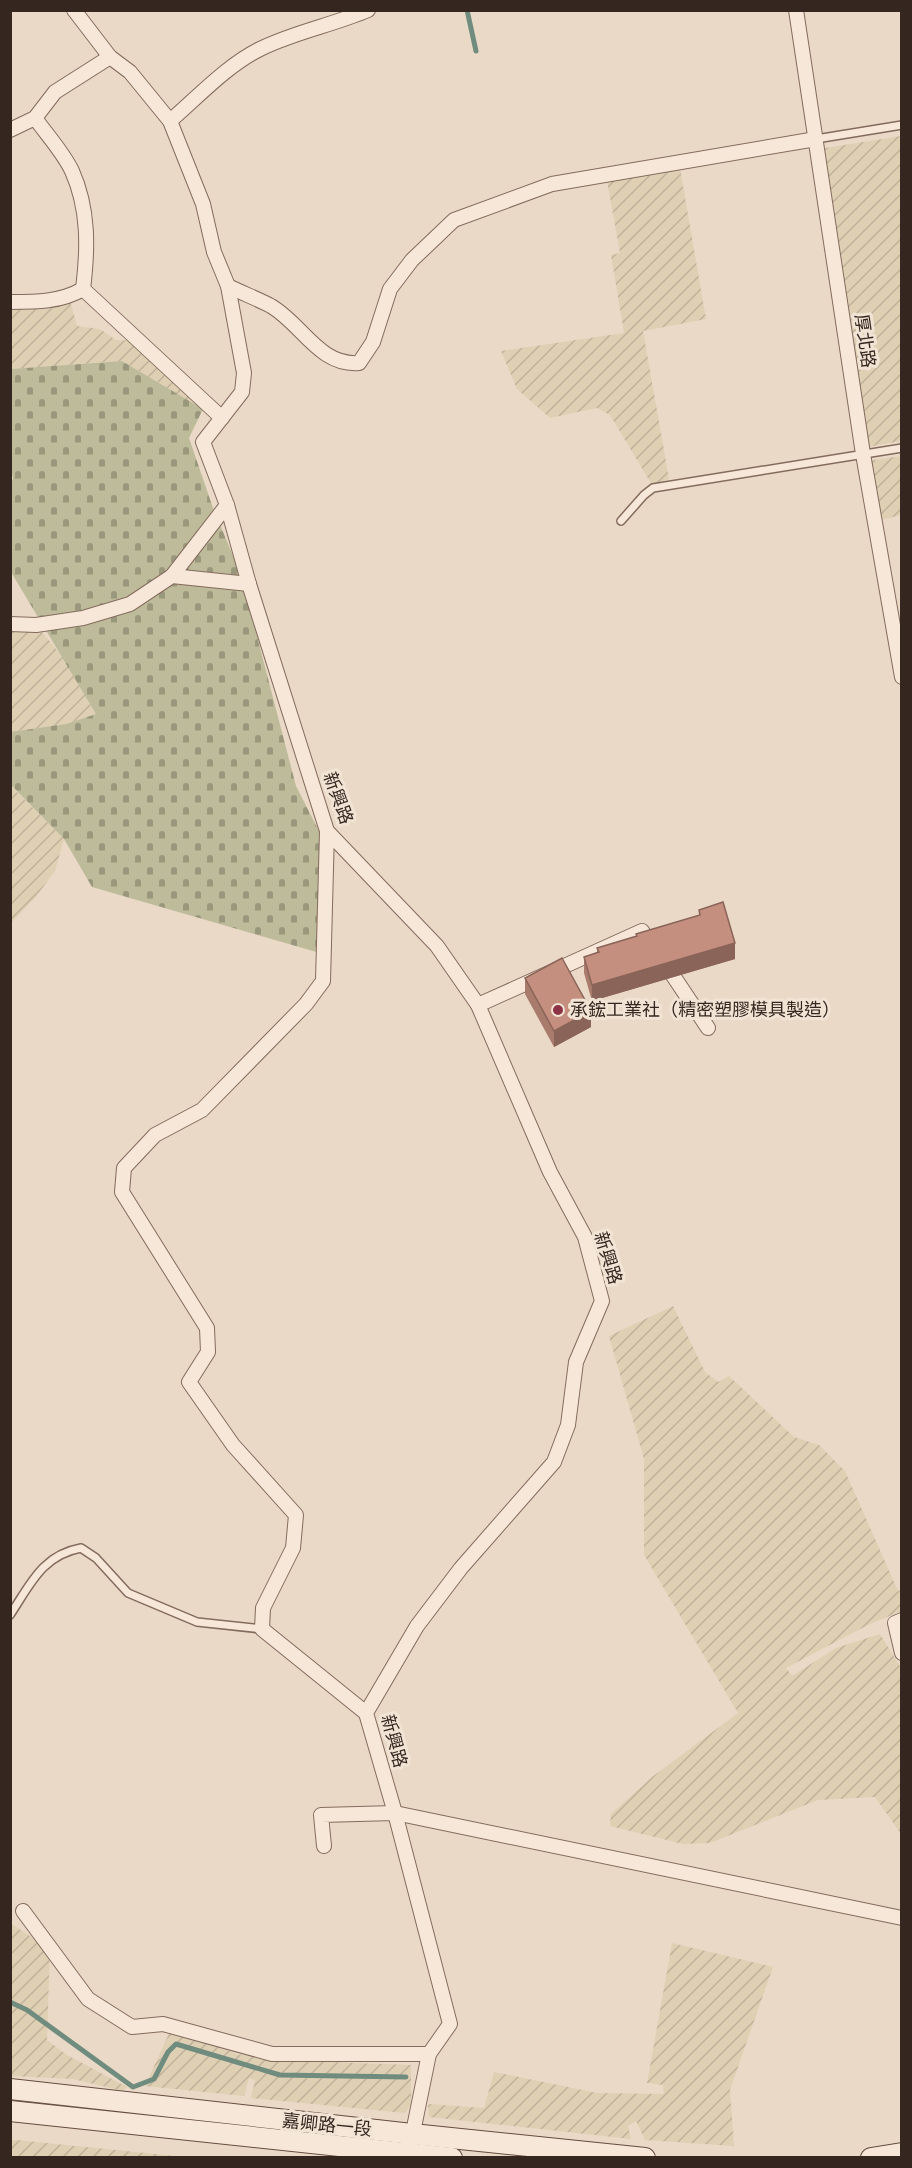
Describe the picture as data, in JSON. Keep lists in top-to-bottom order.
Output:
{
  "streets": {
    "street": ["厚北路", "新興路", "嘉卿路一段"]
  },
  "crossings": [
    ["新興路", "嘉卿路一段"]
  ],
  "places": ["承鋐工業社（精密塑膠模具製造）"]
}
